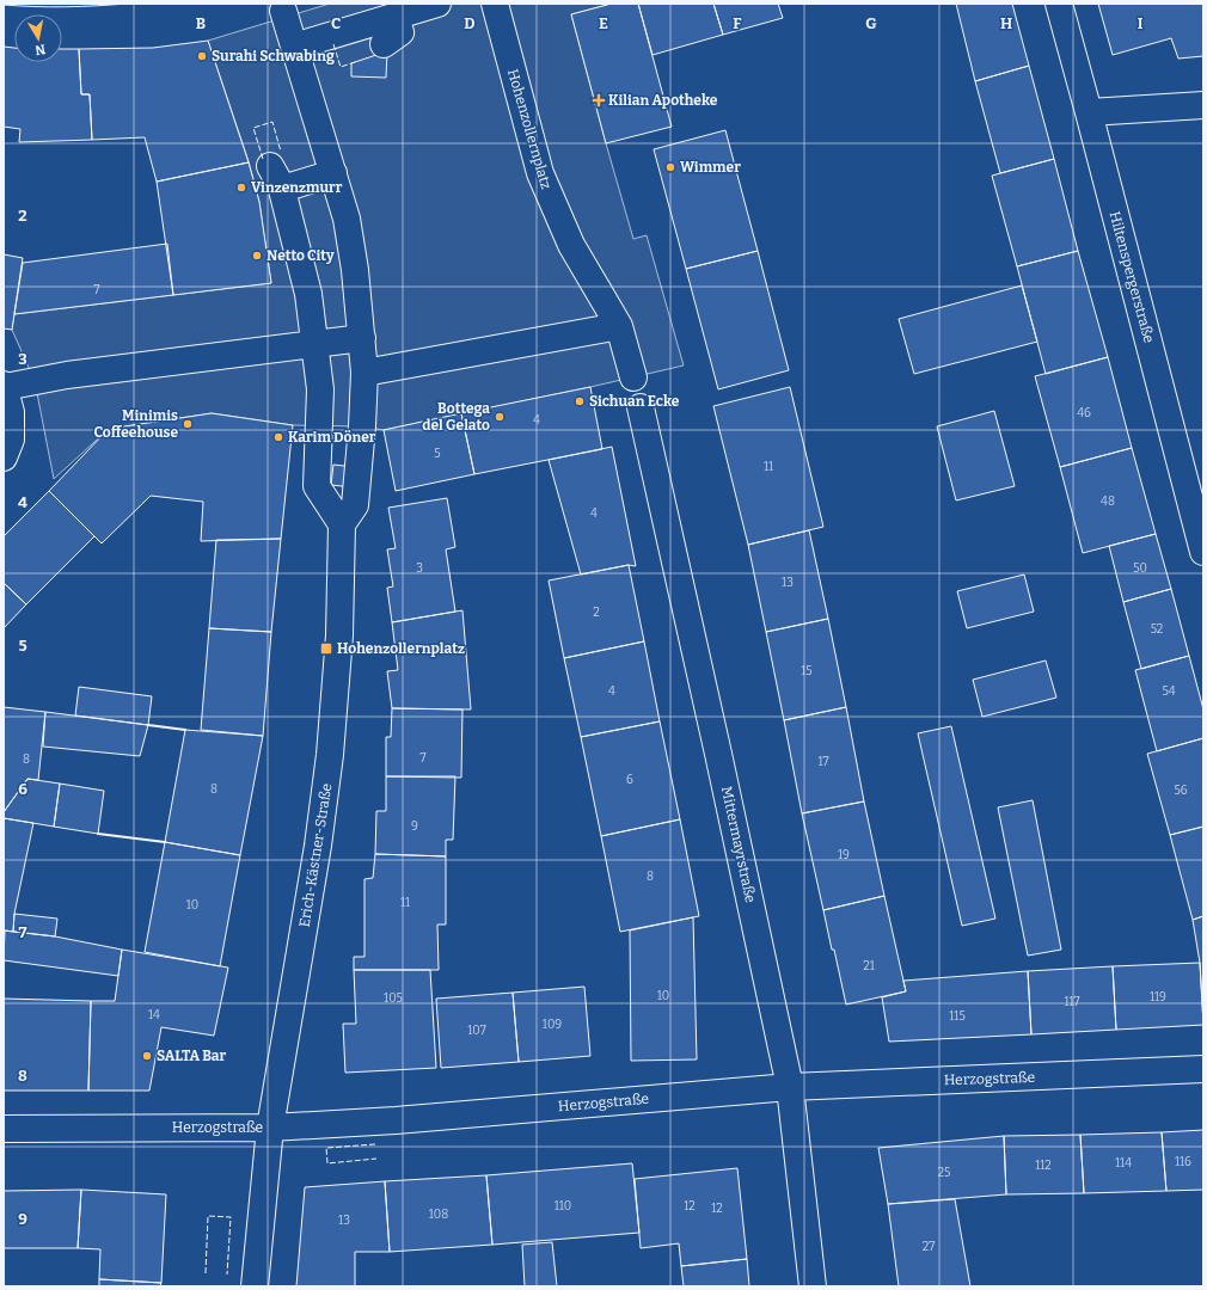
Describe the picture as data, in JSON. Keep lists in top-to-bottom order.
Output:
{
  "streets": {
    "street": [
      "Hohenzollernplatz",
      "Hiltenspergerstraße",
      "Mittermayrstraße",
      "Erich-Kästner-Straße",
      "Herzogstraße"
    ]
  },
  "crossings": [
    ["Mittermayrstraße", "Herzogstraße"],
    ["Erich-Kästner-Straße", "Herzogstraße"]
  ],
  "places": {
    "other": [
      "Surahi Schwabing",
      "Wimmer",
      "Vinzenzmurr",
      "Netto City",
      "Sichuan Ecke",
      "Bottega del Gelato",
      "Minimis Coffeehouse",
      "Karim Döner",
      "SALTA Bar"
    ],
    "health": ["Kilian Apotheke"],
    "transit": ["Hohenzollernplatz"]
  },
  "house_numbers": [
    "7",
    "46",
    "4",
    "5",
    "11",
    "48",
    "4",
    "3",
    "50",
    "13",
    "2",
    "52",
    "15",
    "4",
    "54",
    "7",
    "8",
    "17",
    "6",
    "8",
    "56",
    "9",
    "19",
    "8",
    "11",
    "10",
    "21",
    "10",
    "119",
    "105",
    "117",
    "14",
    "115",
    "109",
    "107",
    "116",
    "114",
    "112",
    "25",
    "110",
    "12",
    "12",
    "108",
    "13",
    "27"
  ],
  "north": "bottom",
  "grid": {
    "columns": [
      "B",
      "C",
      "D",
      "E",
      "F",
      "G",
      "H",
      "I"
    ],
    "rows": [
      "2",
      "3",
      "4",
      "5",
      "6",
      "7",
      "8",
      "9"
    ]
  }
}
